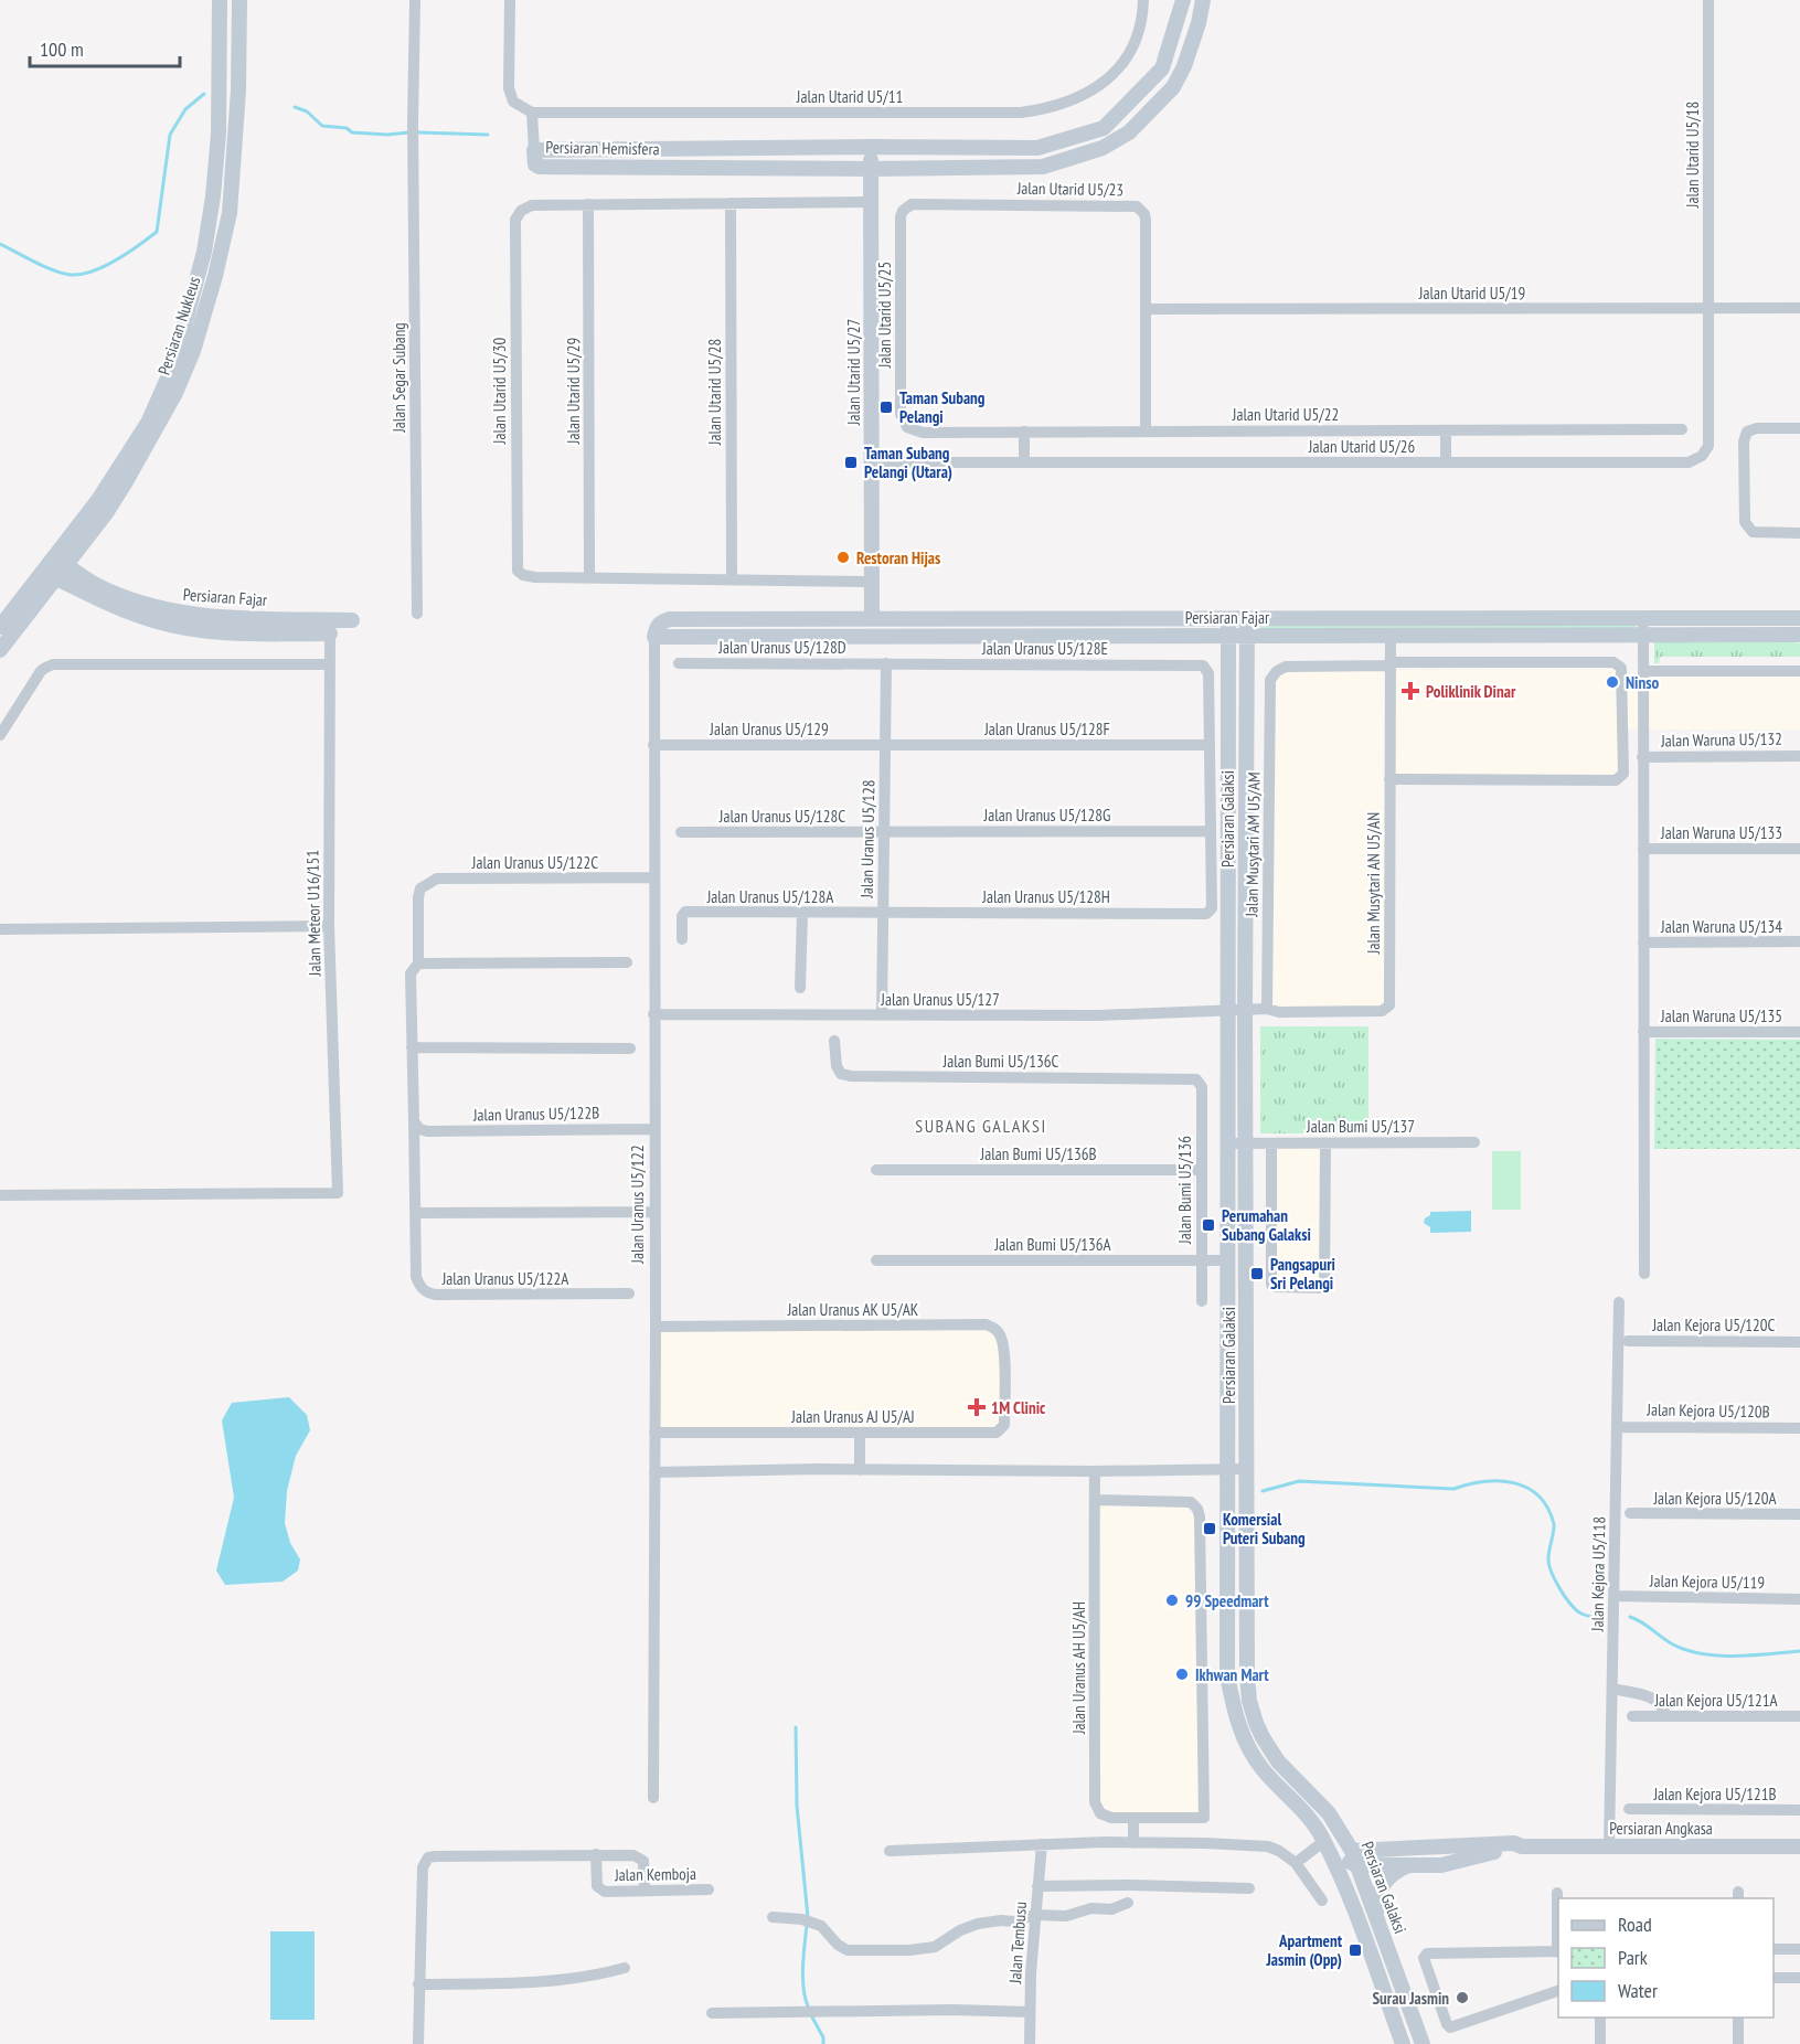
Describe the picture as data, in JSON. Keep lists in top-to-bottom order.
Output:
{
  "streets": {
    "street": [
      "Jalan Utarid U5/11",
      "Persiaran Hemisfera",
      "Jalan Utarid U5/18",
      "Jalan Utarid U5/23",
      "Jalan Utarid U5/19",
      "Jalan Utarid U5/25",
      "Persiaran Nukleus",
      "Jalan Utarid U5/27",
      "Jalan Segar Subang",
      "Jalan Utarid U5/30",
      "Jalan Utarid U5/29",
      "Jalan Utarid U5/28",
      "Jalan Utarid U5/22",
      "Jalan Utarid U5/26",
      "Persiaran Fajar",
      "Jalan Uranus U5/128D",
      "Jalan Uranus U5/128E",
      "Jalan Uranus U5/129",
      "Jalan Uranus U5/128F",
      "Jalan Waruna U5/132",
      "Jalan Uranus U5/128G",
      "Jalan Uranus U5/128C",
      "Persiaran Galaksi",
      "Jalan Waruna U5/133",
      "Jalan Uranus U5/128",
      "Jalan Musytari AM U5/AM",
      "Jalan Uranus U5/122C",
      "Jalan Musytari AN U5/AN",
      "Jalan Uranus U5/128A",
      "Jalan Uranus U5/128H",
      "Jalan Meteor U16/151",
      "Jalan Waruna U5/134",
      "Jalan Uranus U5/127",
      "Jalan Waruna U5/135",
      "Jalan Bumi U5/136C",
      "Jalan Uranus U5/122B",
      "Jalan Bumi U5/137",
      "Jalan Bumi U5/136B",
      "Jalan Bumi U5/136",
      "Jalan Uranus U5/122",
      "Jalan Bumi U5/136A",
      "Jalan Uranus U5/122A",
      "Jalan Uranus AK U5/AK",
      "Jalan Kejora U5/120C",
      "Jalan Kejora U5/120B",
      "Jalan Uranus AJ U5/AJ",
      "Jalan Kejora U5/120A",
      "Jalan Kejora U5/118",
      "Jalan Kejora U5/119",
      "Jalan Uranus AH U5/AH",
      "Jalan Kejora U5/121A",
      "Jalan Kejora U5/121B",
      "Persiaran Angkasa",
      "Jalan Kemboja",
      "Jalan Tembusu"
    ]
  },
  "crossings": [
    ["Persiaran Hemisfera", "Jalan Utarid U5/27"],
    ["Jalan Utarid U5/18", "Jalan Utarid U5/19"],
    ["Jalan Utarid U5/18", "Jalan Utarid U5/26"],
    ["Jalan Utarid U5/23", "Jalan Utarid U5/19"],
    ["Jalan Utarid U5/23", "Jalan Utarid U5/25"],
    ["Jalan Utarid U5/23", "Jalan Utarid U5/22"],
    ["Jalan Utarid U5/19", "Jalan Utarid U5/26"],
    ["Jalan Utarid U5/25", "Jalan Utarid U5/22"],
    ["Persiaran Nukleus", "Persiaran Fajar"],
    ["Jalan Utarid U5/27", "Jalan Utarid U5/26"],
    ["Jalan Utarid U5/27", "Persiaran Fajar"],
    ["Jalan Utarid U5/30", "Jalan Utarid U5/29"],
    ["Persiaran Fajar", "Persiaran Galaksi"],
    ["Persiaran Fajar", "Jalan Musytari AN U5/AN"],
    ["Persiaran Fajar", "Jalan Meteor U16/151"],
    ["Persiaran Fajar", "Jalan Uranus U5/122"],
    ["Jalan Uranus U5/128D", "Jalan Uranus U5/128E"],
    ["Jalan Uranus U5/128D", "Jalan Uranus U5/128"],
    ["Jalan Uranus U5/128E", "Jalan Uranus U5/128F"],
    ["Jalan Uranus U5/128E", "Jalan Uranus U5/128"],
    ["Jalan Uranus U5/129", "Jalan Uranus U5/128F"],
    ["Jalan Uranus U5/129", "Jalan Uranus U5/128"],
    ["Jalan Uranus U5/129", "Jalan Uranus U5/122"],
    ["Jalan Uranus U5/128F", "Jalan Uranus U5/128"],
    ["Jalan Uranus U5/128G", "Jalan Uranus U5/128C"],
    ["Jalan Uranus U5/128G", "Jalan Uranus U5/128"],
    ["Jalan Uranus U5/128G", "Jalan Uranus U5/128H"],
    ["Jalan Uranus U5/128C", "Jalan Uranus U5/128"],
    ["Persiaran Galaksi", "Jalan Uranus U5/127"],
    ["Persiaran Galaksi", "Jalan Bumi U5/137"],
    ["Persiaran Galaksi", "Jalan Bumi U5/136A"],
    ["Persiaran Galaksi", "Persiaran Angkasa"],
    ["Jalan Uranus U5/128", "Jalan Uranus U5/128A"],
    ["Jalan Uranus U5/128", "Jalan Uranus U5/128H"],
    ["Jalan Uranus U5/128", "Jalan Uranus U5/127"],
    ["Jalan Musytari AM U5/AM", "Jalan Musytari AN U5/AN"],
    ["Jalan Uranus U5/122C", "Jalan Uranus U5/122"],
    ["Jalan Uranus U5/122C", "Jalan Uranus U5/122A"],
    ["Jalan Uranus U5/128A", "Jalan Uranus U5/128H"],
    ["Jalan Uranus U5/127", "Jalan Uranus U5/122"],
    ["Jalan Bumi U5/136C", "Jalan Bumi U5/136"],
    ["Jalan Uranus U5/122B", "Jalan Uranus U5/122"],
    ["Jalan Uranus U5/122B", "Jalan Uranus U5/122A"],
    ["Jalan Bumi U5/136B", "Jalan Bumi U5/136"],
    ["Jalan Bumi U5/136", "Jalan Bumi U5/136A"],
    ["Jalan Uranus U5/122", "Jalan Uranus AK U5/AK"],
    ["Jalan Uranus U5/122", "Jalan Uranus AJ U5/AJ"],
    ["Jalan Uranus AK U5/AK", "Jalan Uranus AJ U5/AJ"],
    ["Jalan Kejora U5/120B", "Jalan Kejora U5/118"],
    ["Jalan Kejora U5/118", "Jalan Kejora U5/119"],
    ["Jalan Kejora U5/118", "Persiaran Angkasa"]
  ],
  "districts": ["SUBANG GALAKSI"],
  "places": {
    "transit": [
      "Taman Subang Pelangi",
      "Taman Subang Pelangi (Utara)",
      "Perumahan Subang Galaksi",
      "Pangsapuri Sri Pelangi",
      "Komersial Puteri Subang",
      "Apartment Jasmin (Opp)"
    ],
    "other": [
      "Restoran Hijas",
      "Ninso",
      "99 Speedmart",
      "Ikhwan Mart",
      "Surau Jasmin"
    ],
    "health": ["Poliklinik Dinar", "1M Clinic"]
  },
  "legend": ["Road", "Park", "Water"],
  "scale_bar": "100 m"
}
